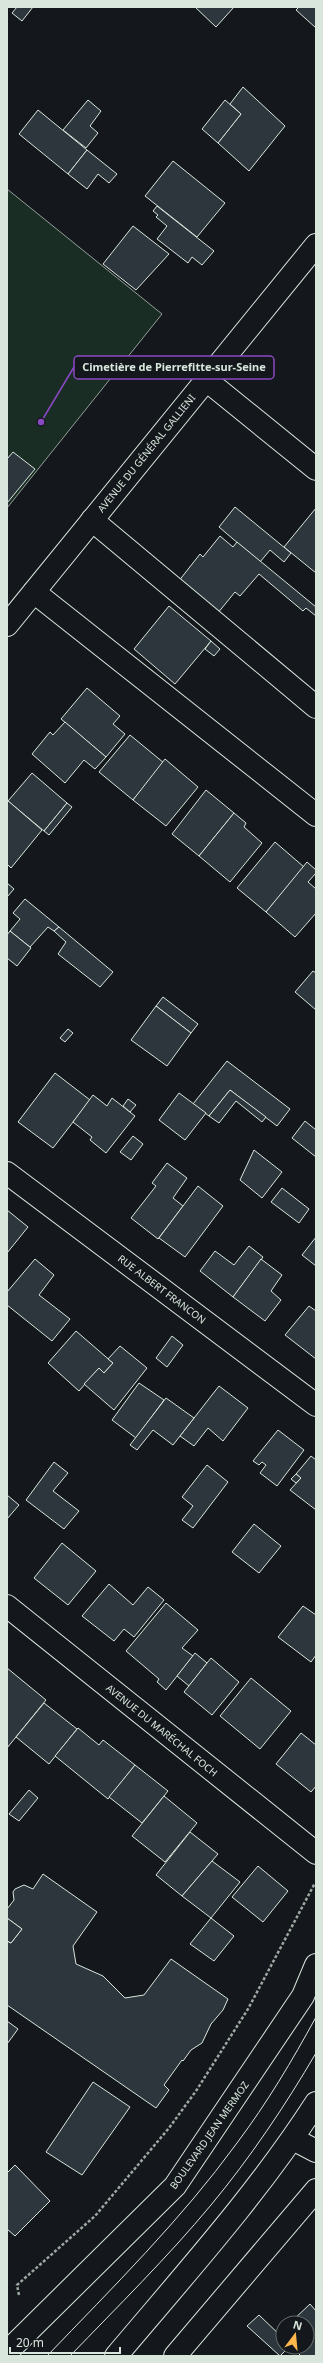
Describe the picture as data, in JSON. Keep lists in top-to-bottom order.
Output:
{
  "streets": {
    "street": [
      "AVENUE DU GÉNÉRAL GALLIENI",
      "RUE ALBERT FRANCON",
      "AVENUE DU MARÉCHAL FOCH",
      "BOULEVARD JEAN MERMOZ"
    ]
  },
  "places": ["Cimetière de Pierrefitte-sur-Seine"],
  "scale_bar": "20 m",
  "north": "top"
}
